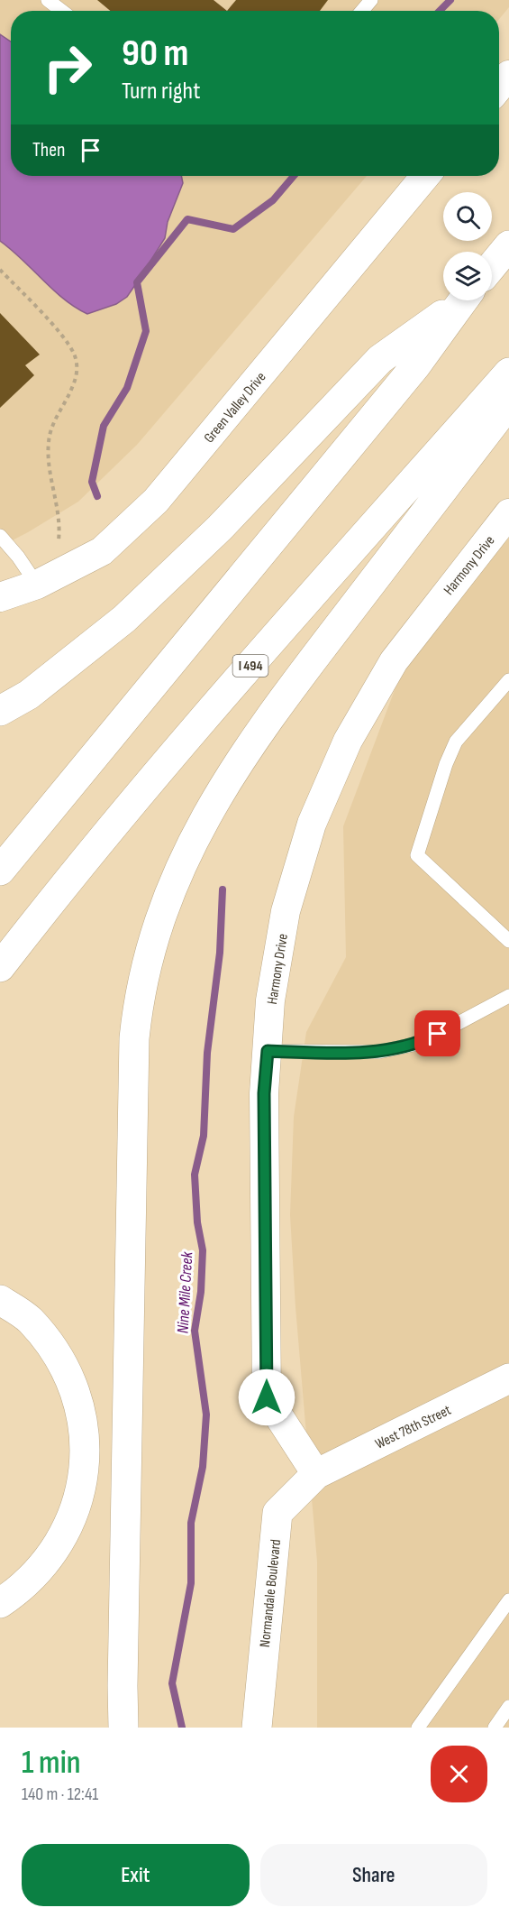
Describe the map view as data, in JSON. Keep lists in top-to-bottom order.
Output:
{
  "streets": {
    "main road": ["I 494", "West 78th Street", "Normandale Boulevard"],
    "street": ["Green Valley Drive", "Harmony Drive"]
  },
  "crossings": [
    ["Harmony Drive", "West 78th Street"],
    ["Harmony Drive", "Normandale Boulevard"],
    ["West 78th Street", "Normandale Boulevard"]
  ],
  "water": ["Nine Mile Creek"],
  "page": {
    "turn": ["90 m", "Turn right"],
    "then": "Then",
    "heading": ["1 min", "140 m · 12:41"],
    "buttons": ["Exit", "Share"]
  }
}
